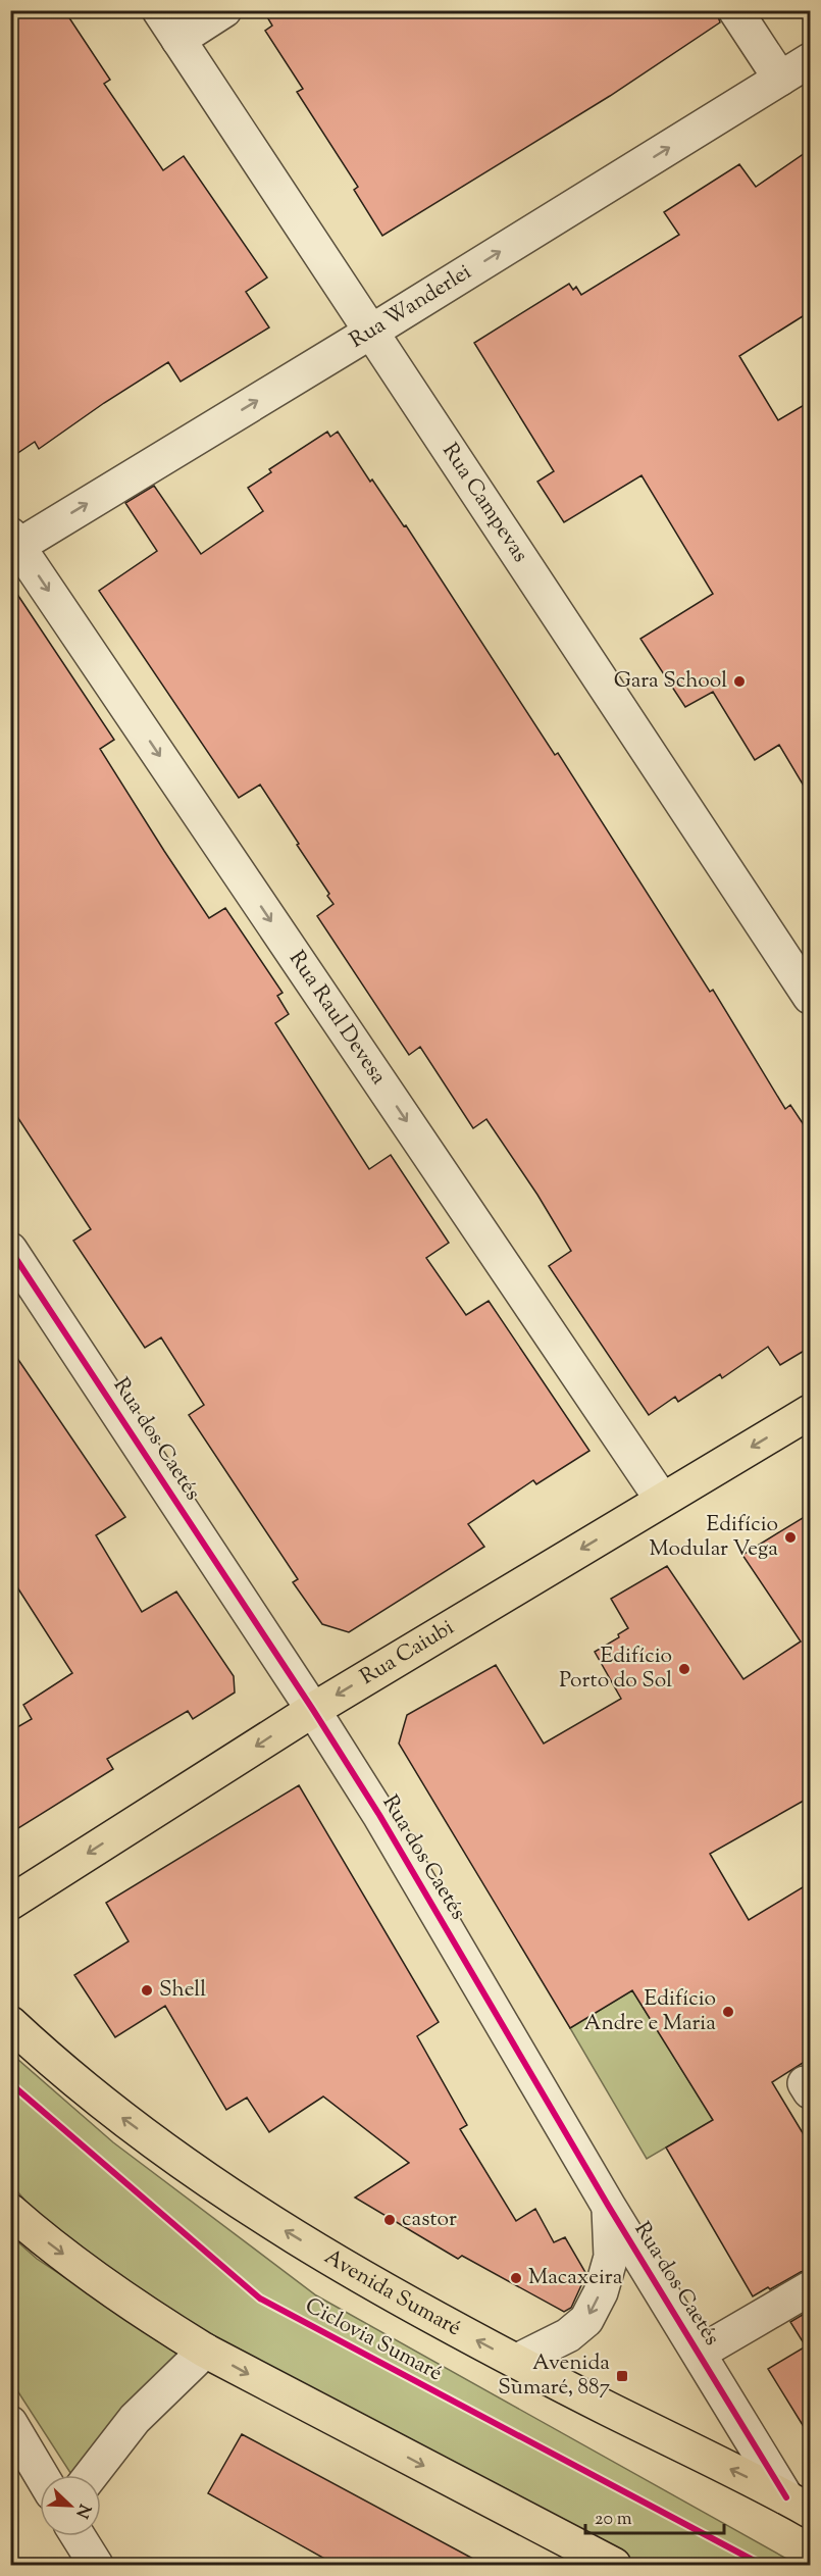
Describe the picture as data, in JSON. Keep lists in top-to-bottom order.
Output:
{
  "streets": {
    "main road": ["Rua Caiubi", "Avenida Sumaré"],
    "street": [
      "Rua Wanderlei",
      "Rua Campevas",
      "Rua Raul Devesa",
      "Rua dos Caetés"
    ],
    "cycle path": ["Ciclovia Sumaré"]
  },
  "crossings": [
    ["Rua Wanderlei", "Rua Campevas"],
    ["Rua Wanderlei", "Rua Raul Devesa"],
    ["Rua Raul Devesa", "Rua Caiubi"],
    ["Rua dos Caetés", "Rua Caiubi"],
    ["Rua dos Caetés", "Avenida Sumaré"]
  ],
  "one_way": ["Rua Wanderlei", "Rua Raul Devesa", "Rua Caiubi"],
  "places": {
    "other": [
      "Gara School",
      "Edifício Modular Vega",
      "Edifício Porto do Sol",
      "Shell",
      "Edifício Andre e Maria",
      "castor",
      "Macaxeira"
    ],
    "transit": ["Avenida Sumaré, 887"]
  },
  "scale_bar": "20 m",
  "north": "bottom right"
}
